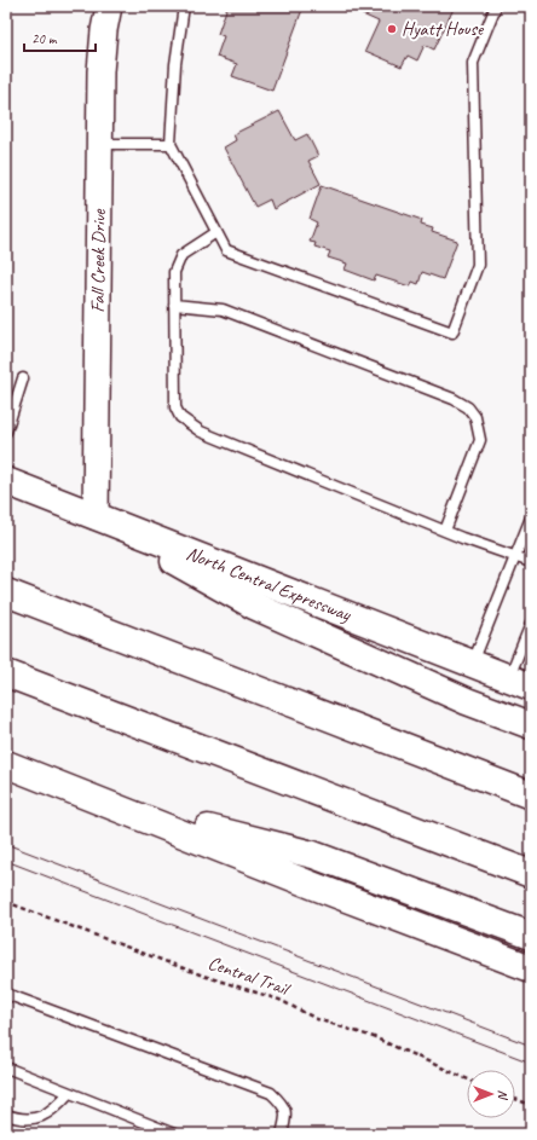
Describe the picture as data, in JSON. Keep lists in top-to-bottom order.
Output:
{
  "streets": {
    "main road": ["North Central Expressway"],
    "street": ["Fall Creek Drive"],
    "path": ["Central Trail"]
  },
  "crossings": [
    ["Fall Creek Drive", "North Central Expressway"]
  ],
  "places": ["Hyatt House"],
  "scale_bar": "20 m",
  "north": "right"
}
